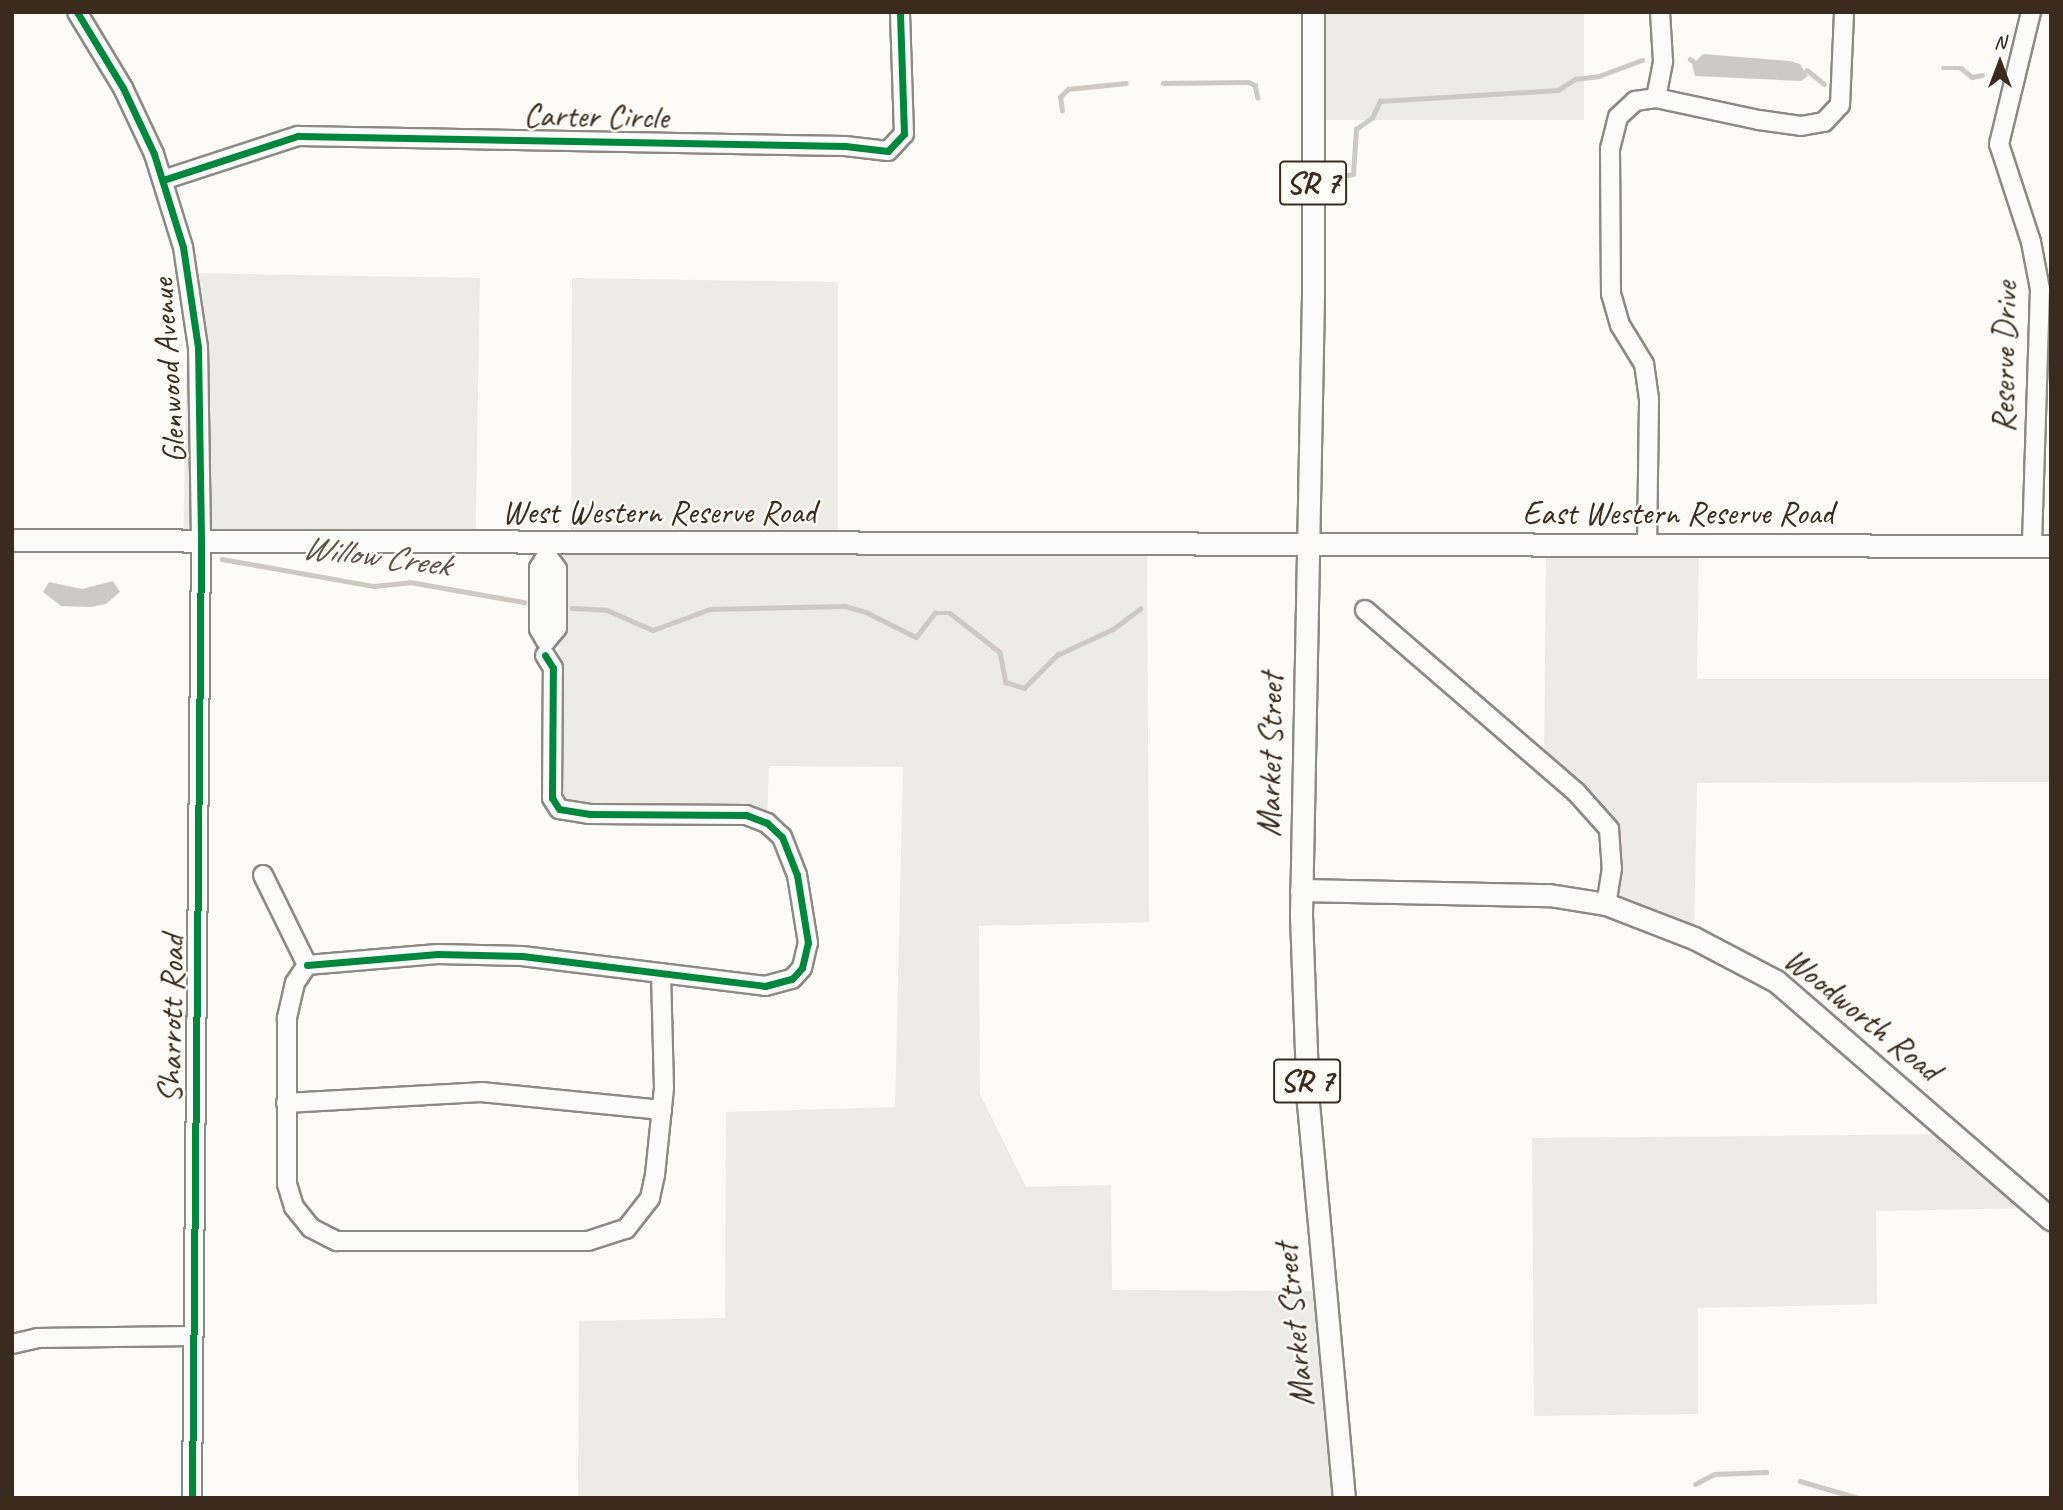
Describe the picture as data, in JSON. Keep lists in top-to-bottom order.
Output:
{
  "streets": {
    "main road": [
      "SR 7",
      "West Western Reserve Road",
      "East Western Reserve Road",
      "Market Street",
      "Woodworth Road"
    ],
    "street": [
      "Carter Circle",
      "Reserve Drive",
      "Glenwood Avenue",
      "Sharrott Road"
    ]
  },
  "crossings": [
    ["Carter Circle", "Glenwood Avenue"],
    ["Reserve Drive", "East Western Reserve Road"],
    ["Glenwood Avenue", "West Western Reserve Road"],
    ["Glenwood Avenue", "Sharrott Road"],
    ["West Western Reserve Road", "East Western Reserve Road"],
    ["West Western Reserve Road", "Market Street"],
    ["West Western Reserve Road", "Sharrott Road"],
    ["East Western Reserve Road", "Market Street"],
    ["Market Street", "Woodworth Road"]
  ],
  "water": ["Willow Creek"],
  "north": "top"
}
